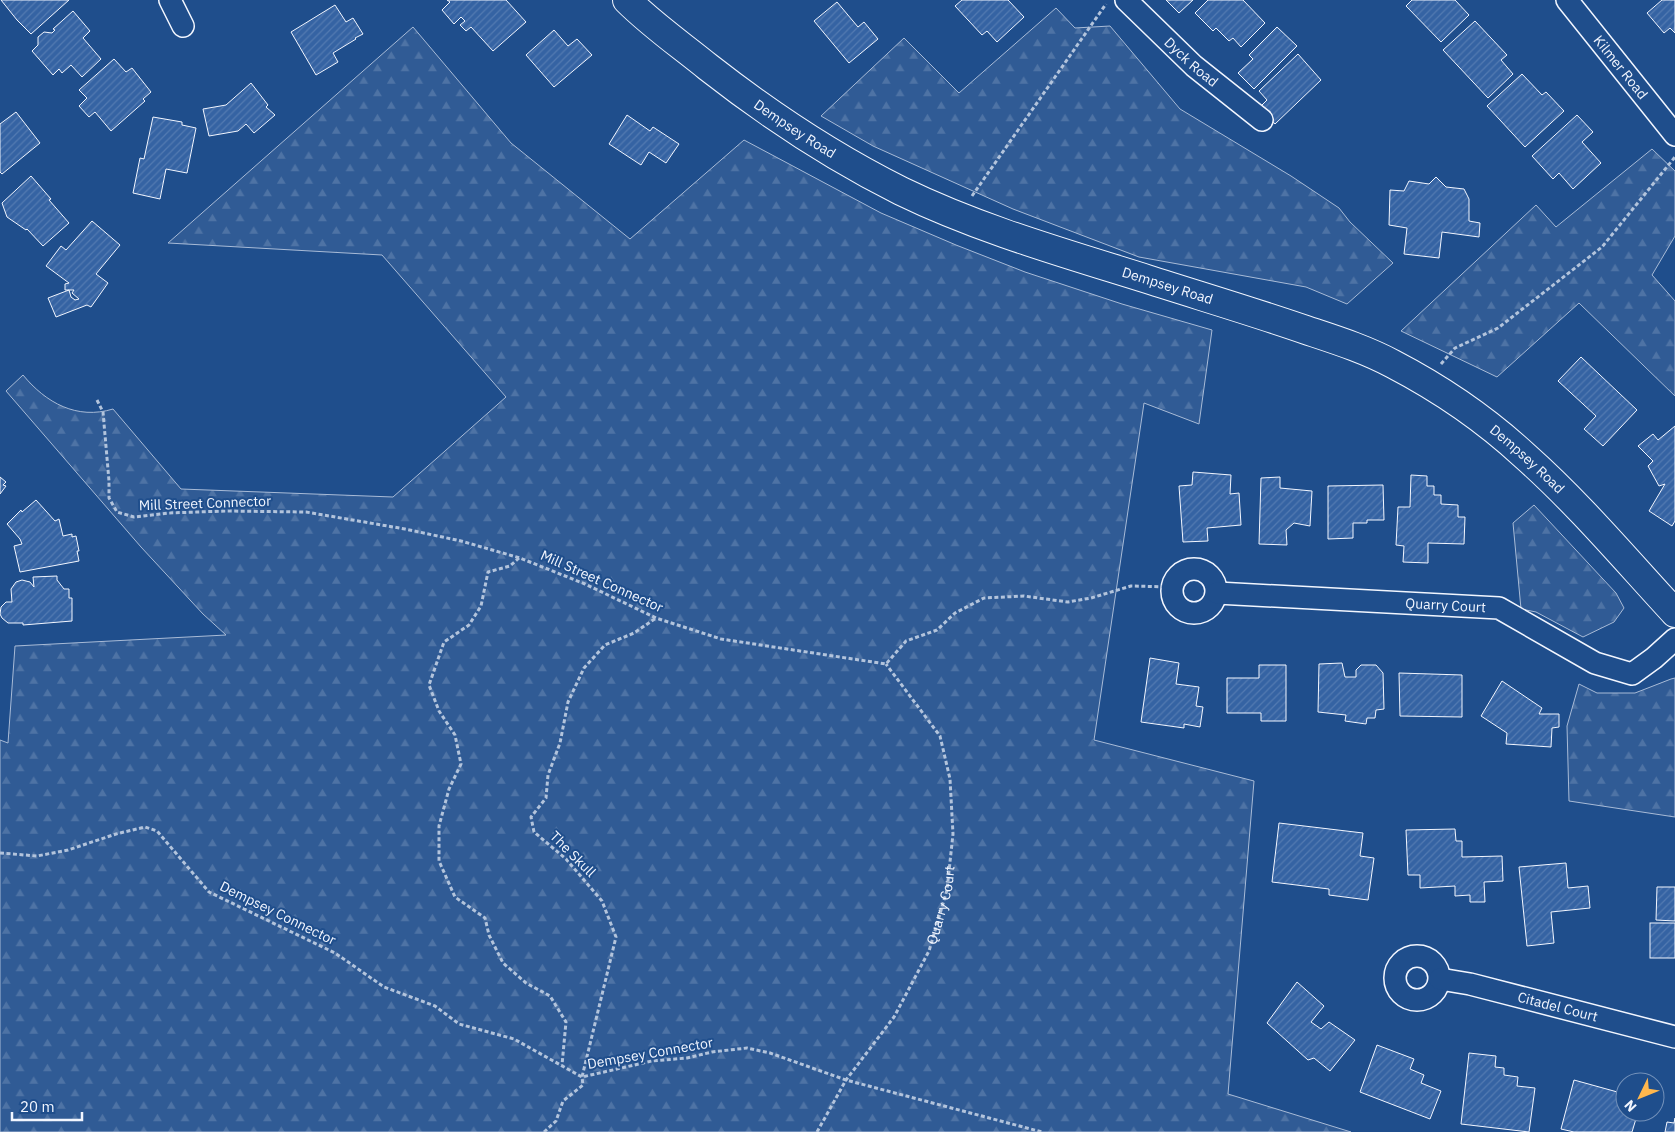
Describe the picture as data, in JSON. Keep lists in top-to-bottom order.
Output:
{
  "streets": {
    "street": [
      "Dyck Road",
      "Kilmer Road",
      "Dempsey Road",
      "Quarry Court",
      "Citadel Court"
    ],
    "path": ["Mill Street Connector", "The Skull", "Dempsey Connector"]
  },
  "crossings": [
    ["Mill Street Connector", "Quarry Court"],
    ["Mill Street Connector", "The Skull"],
    ["Quarry Court", "Dempsey Connector"],
    ["The Skull", "Dempsey Connector"]
  ],
  "scale_bar": "20 m",
  "north": "bottom left"
}
